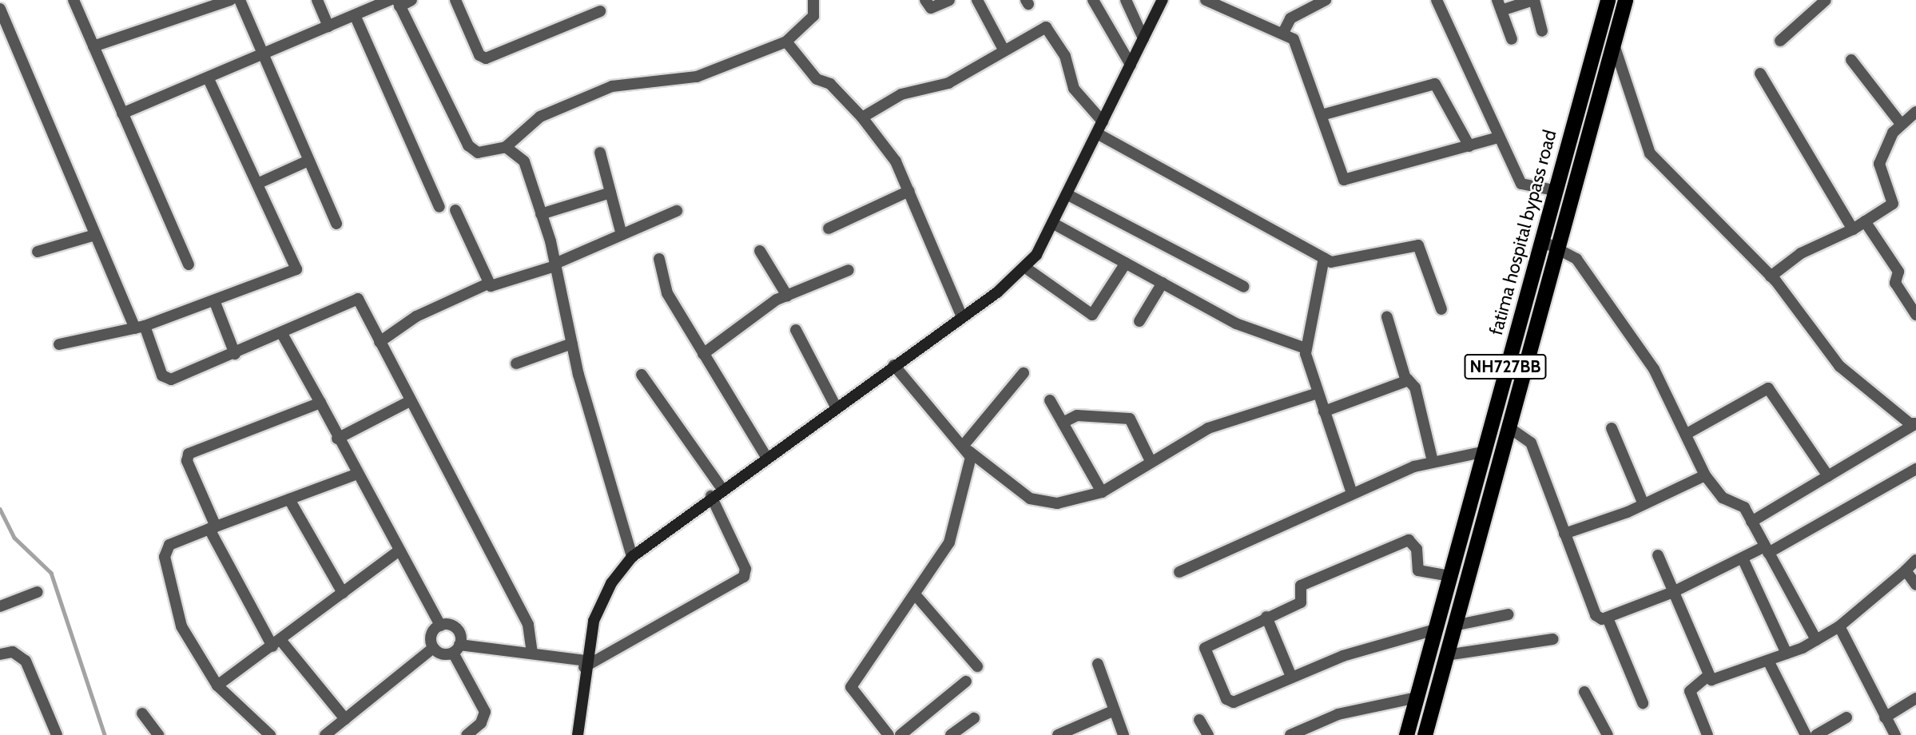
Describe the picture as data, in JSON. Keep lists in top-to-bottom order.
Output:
{
  "streets": {
    "highway": ["fatima hospital bypass road", "NH727BB"]
  }
}
